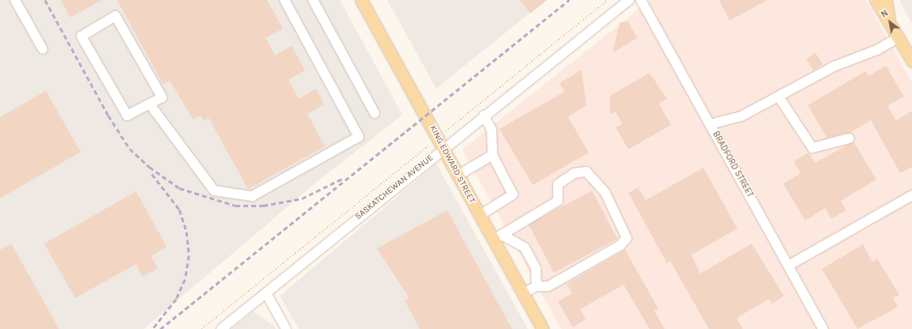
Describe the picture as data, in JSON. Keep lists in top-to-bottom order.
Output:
{
  "streets": {
    "main road": ["KING EDWARD STREET"],
    "street": ["BRADFORD STREET", "SASKATCHEWAN AVENUE"]
  },
  "crossings": [
    ["KING EDWARD STREET", "SASKATCHEWAN AVENUE"]
  ],
  "north": "top left"
}
